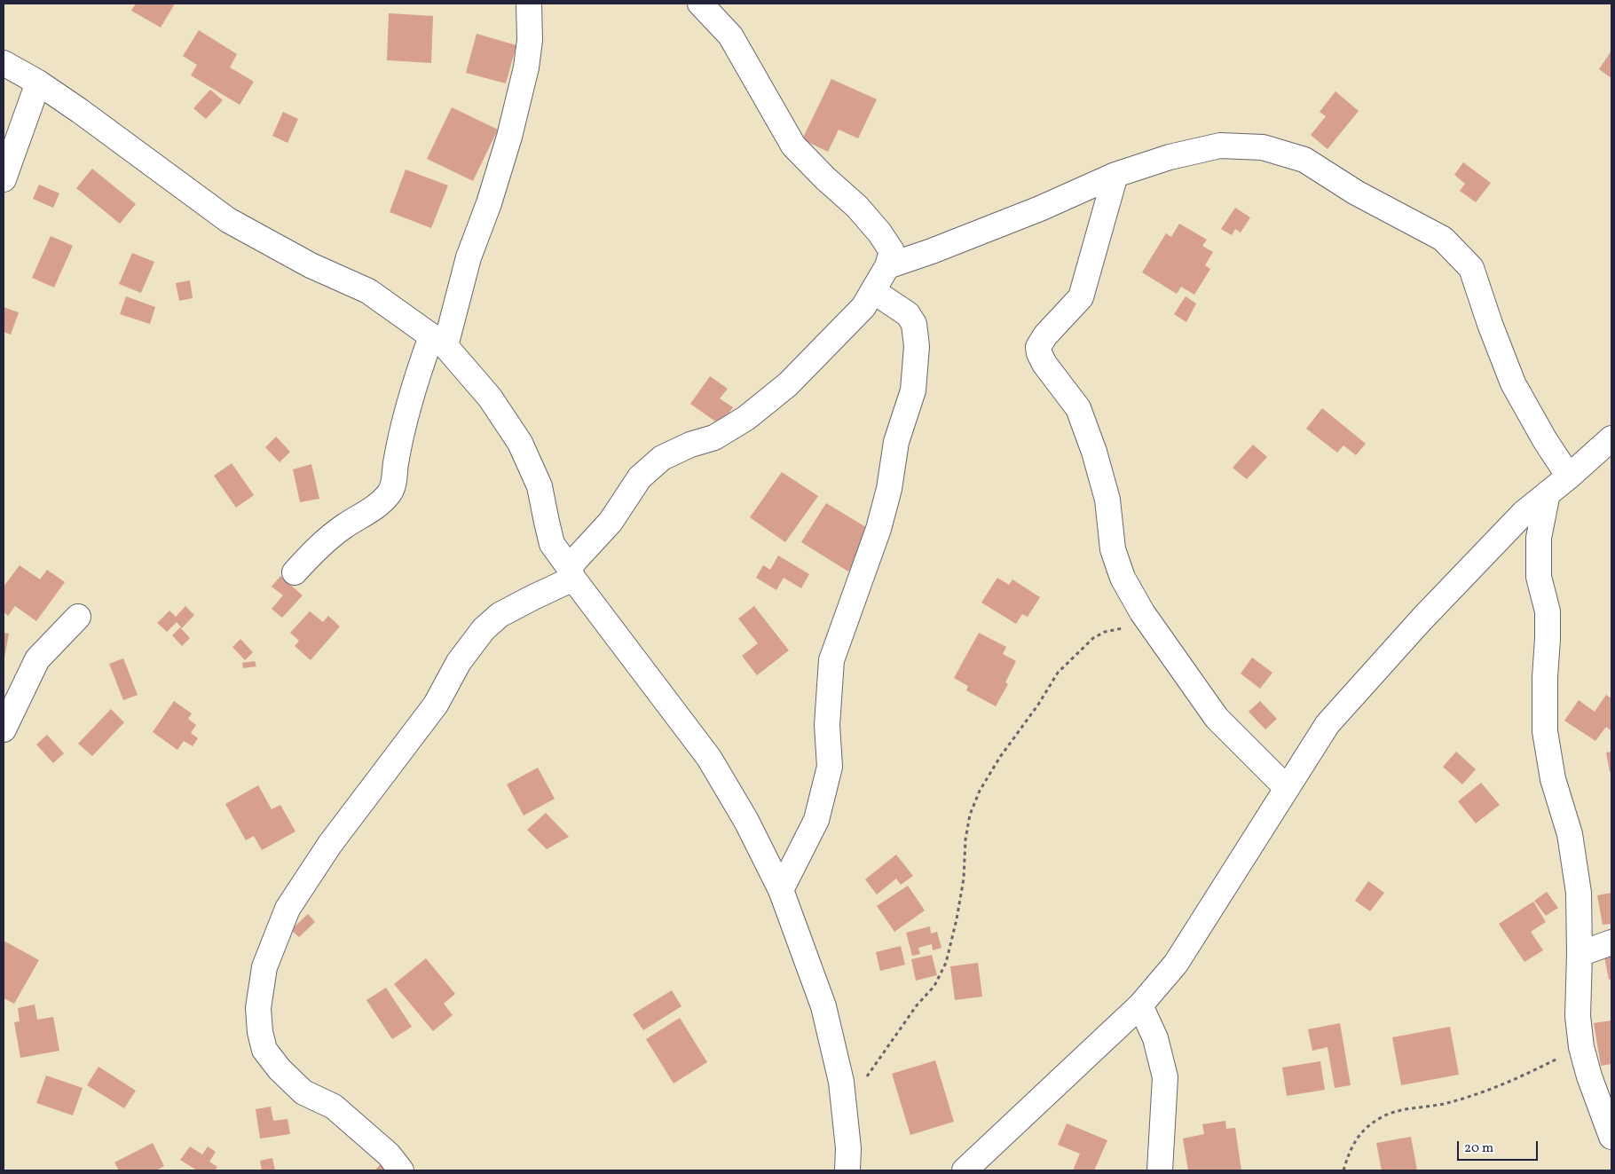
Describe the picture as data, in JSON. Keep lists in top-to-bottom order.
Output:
{
  "scale_bar": "20 m"
}
